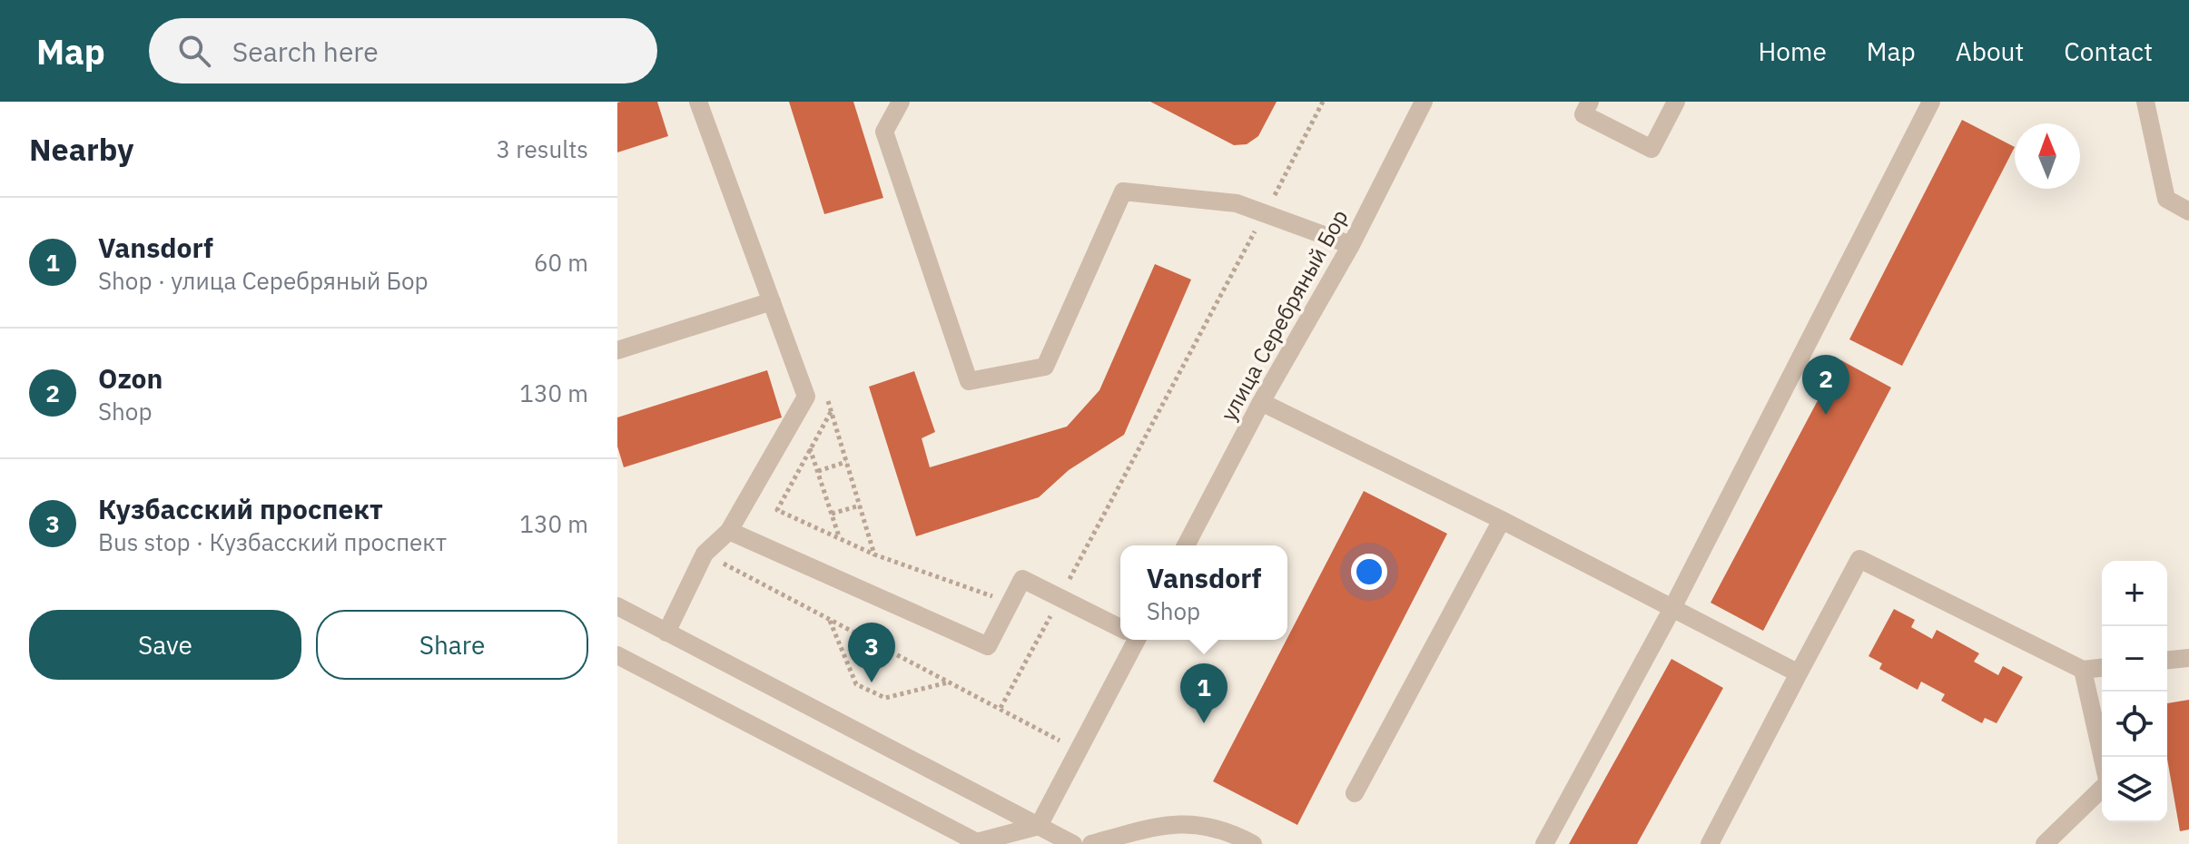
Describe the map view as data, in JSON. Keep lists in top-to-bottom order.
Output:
{
  "streets": {
    "street": ["улица Серебряный Бор"]
  },
  "north": "top",
  "page": {
    "header": "Map",
    "search": "Search here",
    "nav": [
      "Home",
      "Map",
      "About",
      "Contact"
    ],
    "heading": ["Nearby", "3 results"],
    "list": [
      {
        "mark": "1",
        "name": "Vansdorf",
        "note": "Shop · улица Серебряный Бор",
        "value": "60 m"
      },
      {
        "mark": "2",
        "name": "Ozon",
        "note": "Shop",
        "value": "130 m"
      },
      {
        "mark": "3",
        "name": "Кузбасский проспект",
        "note": "Bus stop · Кузбасский проспект",
        "value": "130 m"
      }
    ],
    "pins": ["2", "3", "1"],
    "popup": ["Vansdorf", "Shop"],
    "map_buttons": ["+", "−"],
    "buttons": ["Save", "Share"]
  }
}
